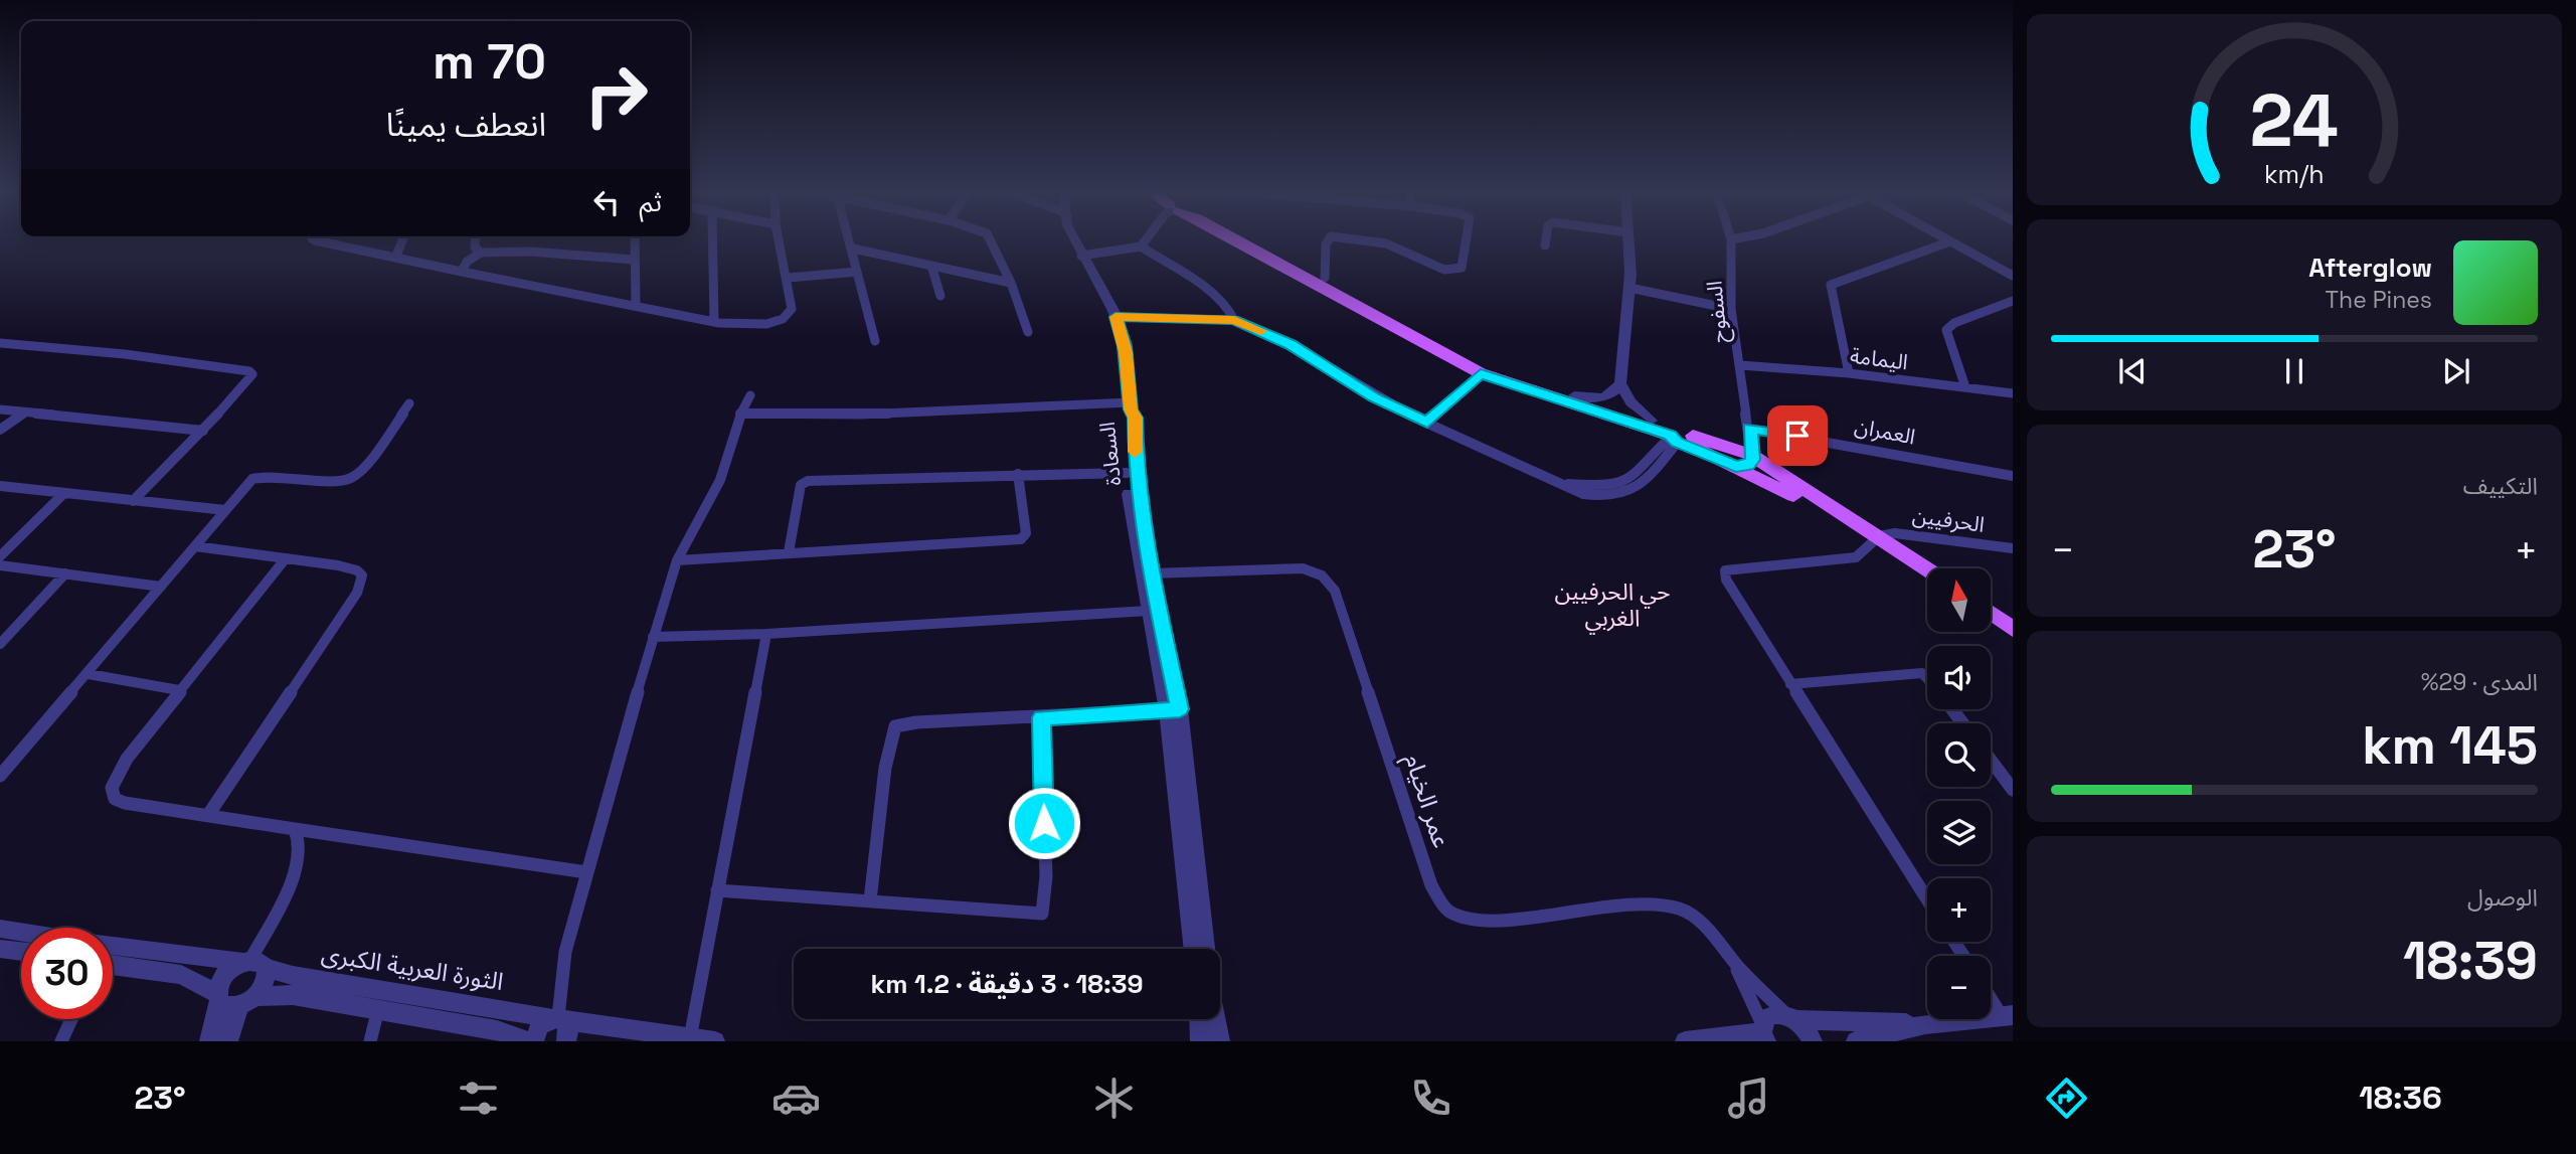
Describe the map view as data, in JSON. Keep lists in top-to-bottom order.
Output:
{
  "streets": {
    "street": [
      "السفوح",
      "اليمامة",
      "العمران",
      "السعادة",
      "الحرفيين",
      "عمر الخيام",
      "الثورة العربية الكبرى"
    ]
  },
  "crossings": [
    ["السفوح", "اليمامة"],
    ["السفوح", "العمران"],
    ["السعادة", "عمر الخيام"]
  ],
  "districts": ["حي الحرفيين الغربي"],
  "north": "top",
  "page": {
    "turn": ["70 m", "انعطف يمينًا"],
    "then": "ثم",
    "song": ["Afterglow", "The Pines"],
    "tile": [
      "التكييف",
      ["المدى · 29%", "145 km"],
      ["الوصول", "18:39"]
    ],
    "heat": ["−", "23°", "+"],
    "map_buttons": ["+", "−"],
    "limit": "30",
    "trip": "18:39 · 3 دقيقة · 1.2 km",
    "tabs": ["18:36", "23°"],
    "gauge": ["24", "km/h"]
  }
}
